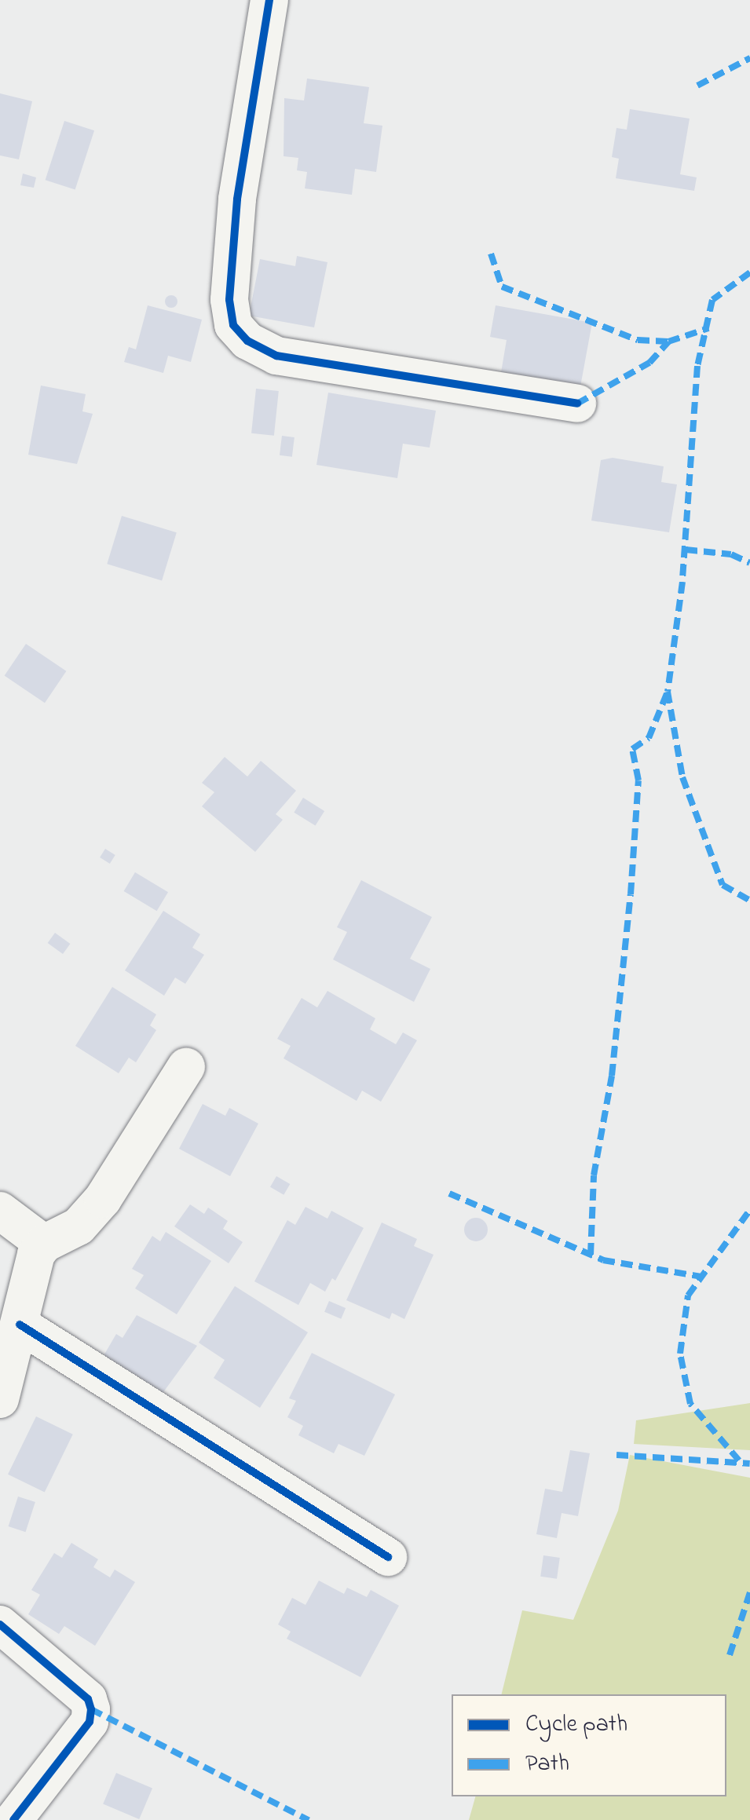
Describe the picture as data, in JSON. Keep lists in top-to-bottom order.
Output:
{
  "legend": ["Cycle path", "Path"]
}
